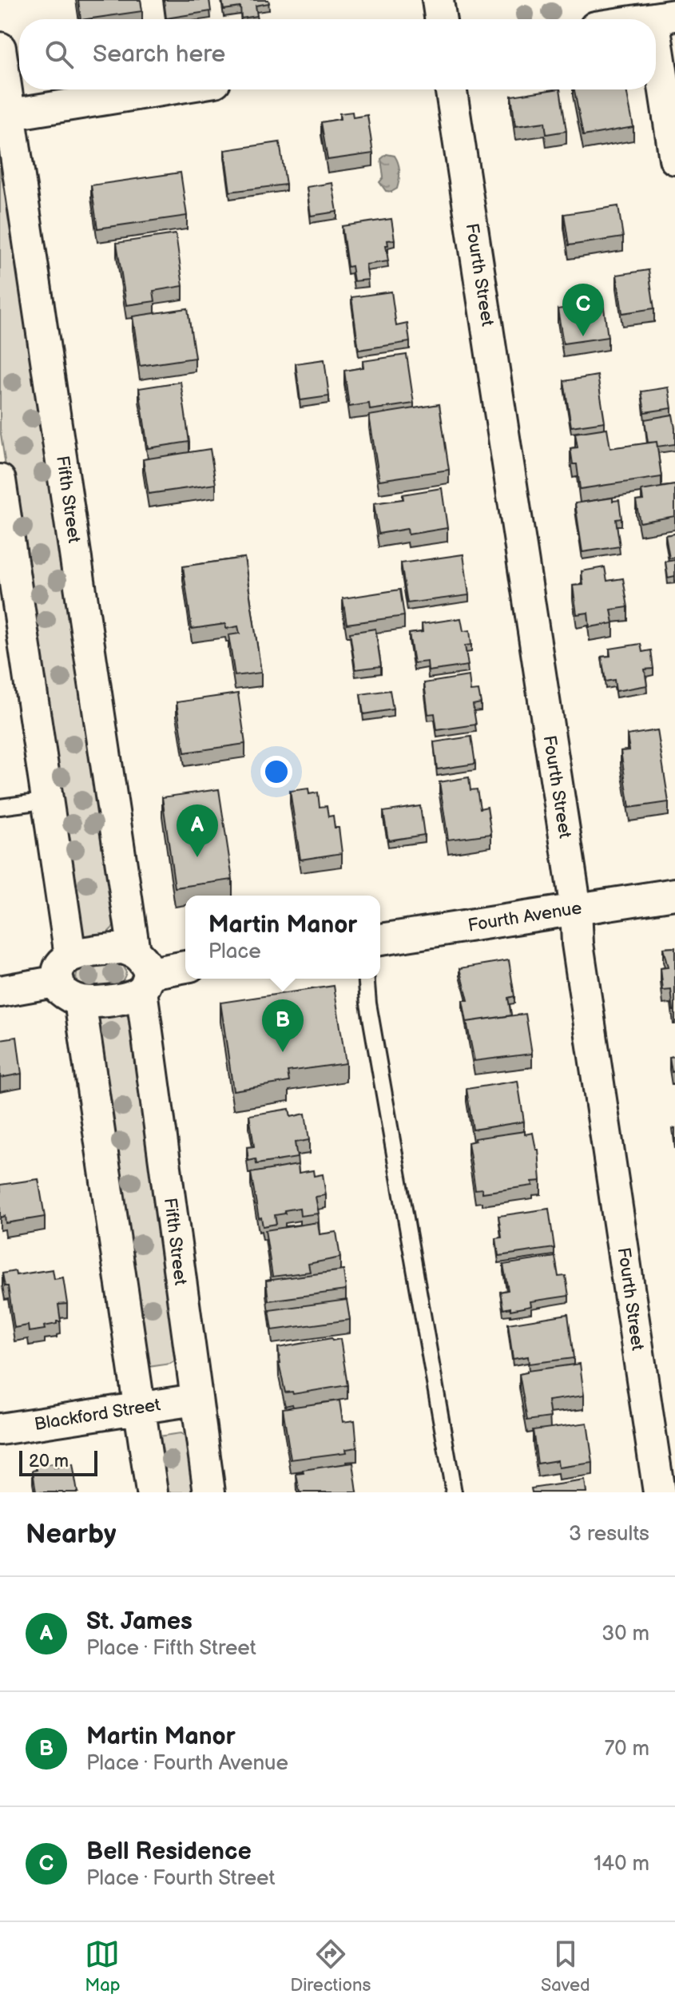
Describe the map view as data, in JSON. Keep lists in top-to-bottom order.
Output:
{
  "streets": {
    "street": [
      "Fourth Street",
      "Fifth Street",
      "Fourth Avenue",
      "Blackford Street"
    ]
  },
  "crossings": [
    ["Fourth Street", "Fourth Avenue"],
    ["Fifth Street", "Blackford Street"]
  ],
  "scale_bar": "20 m",
  "page": {
    "search": "Search here",
    "pins": ["C", "A", "B"],
    "popup": ["Martin Manor", "Place"],
    "scale": "20 m",
    "heading": ["Nearby", "3 results"],
    "list": [
      {
        "mark": "A",
        "name": "St. James",
        "note": "Place · Fifth Street",
        "value": "30 m"
      },
      {
        "mark": "B",
        "name": "Martin Manor",
        "note": "Place · Fourth Avenue",
        "value": "70 m"
      },
      {
        "mark": "C",
        "name": "Bell Residence",
        "note": "Place · Fourth Street",
        "value": "140 m"
      }
    ],
    "nav": ["Map", "Directions", "Saved"]
  }
}
